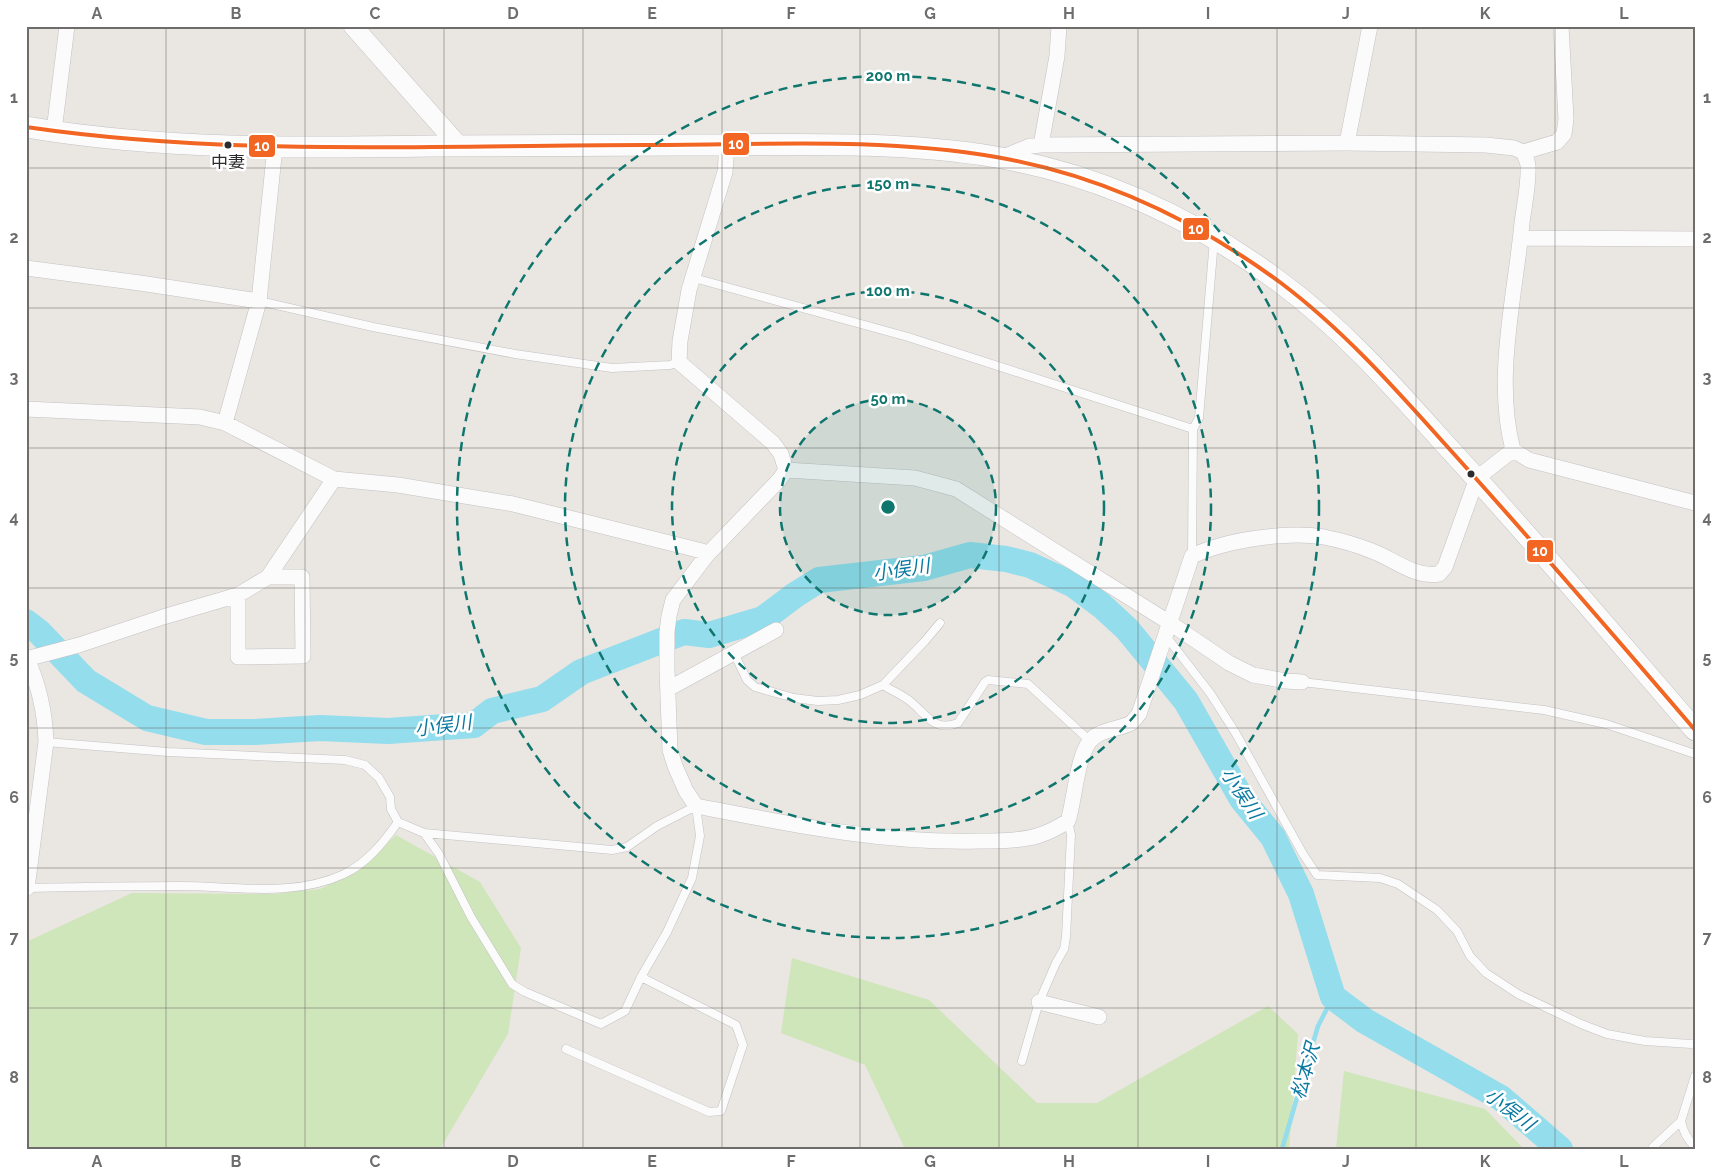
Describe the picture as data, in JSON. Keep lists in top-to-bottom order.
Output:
{
  "water": ["小俣川", "松本沢"],
  "places": ["中妻"],
  "lines": ["transit line 10"],
  "grid": {
    "columns": [
      "A",
      "B",
      "C",
      "D",
      "E",
      "F",
      "G",
      "H",
      "I",
      "J",
      "K",
      "L"
    ],
    "rows": [
      "1",
      "2",
      "3",
      "4",
      "5",
      "6",
      "7",
      "8"
    ]
  },
  "rings": [
    "200 m",
    "150 m",
    "100 m",
    "50 m"
  ]
}
